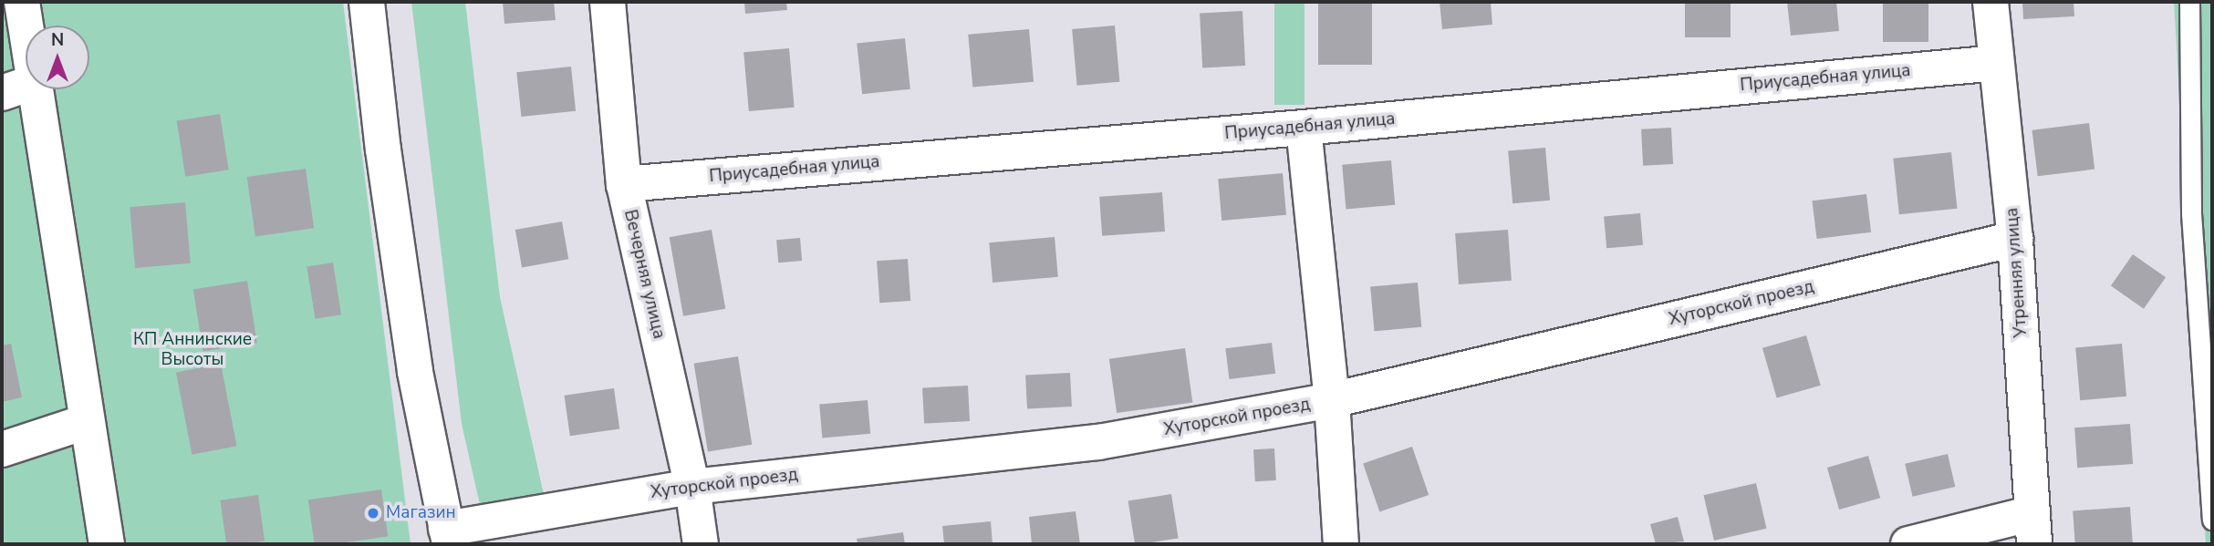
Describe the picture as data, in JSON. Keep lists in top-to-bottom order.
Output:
{
  "streets": {
    "street": [
      "Приусадебная улица",
      "Утренняя улица",
      "Вечерняя улица",
      "Хуторской проезд"
    ]
  },
  "crossings": [
    ["Приусадебная улица", "Утренняя улица"],
    ["Приусадебная улица", "Вечерняя улица"],
    ["Утренняя улица", "Хуторской проезд"],
    ["Вечерняя улица", "Хуторской проезд"]
  ],
  "parks": ["КП Аннинские Высоты"],
  "places": ["Магазин"],
  "north": "top"
}
